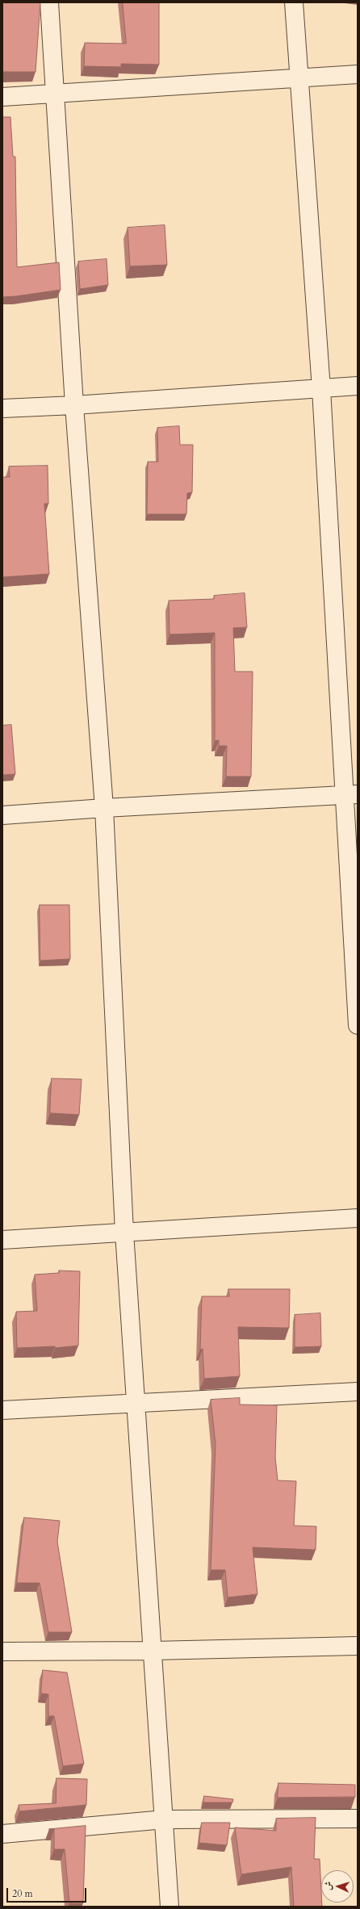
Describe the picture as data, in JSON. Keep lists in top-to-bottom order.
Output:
{
  "scale_bar": "20 m",
  "north": "left"
}
